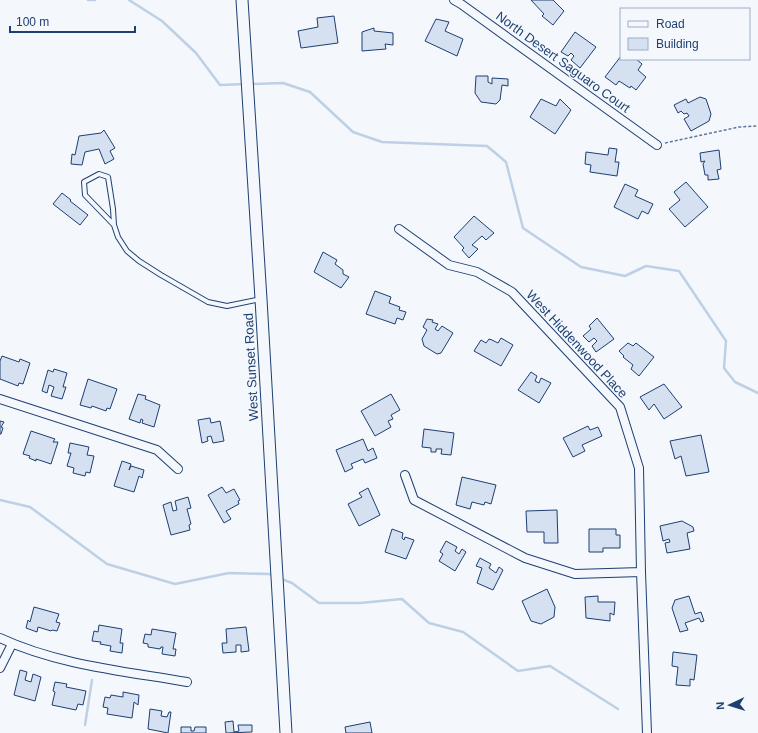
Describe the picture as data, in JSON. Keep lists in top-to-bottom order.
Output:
{
  "streets": {
    "street": ["North Desert Saguaro Court", "West Hiddenwood Place", "West Sunset Road"]
  },
  "legend": ["Road", "Building"],
  "scale_bar": "100 m",
  "north": "left"
}
